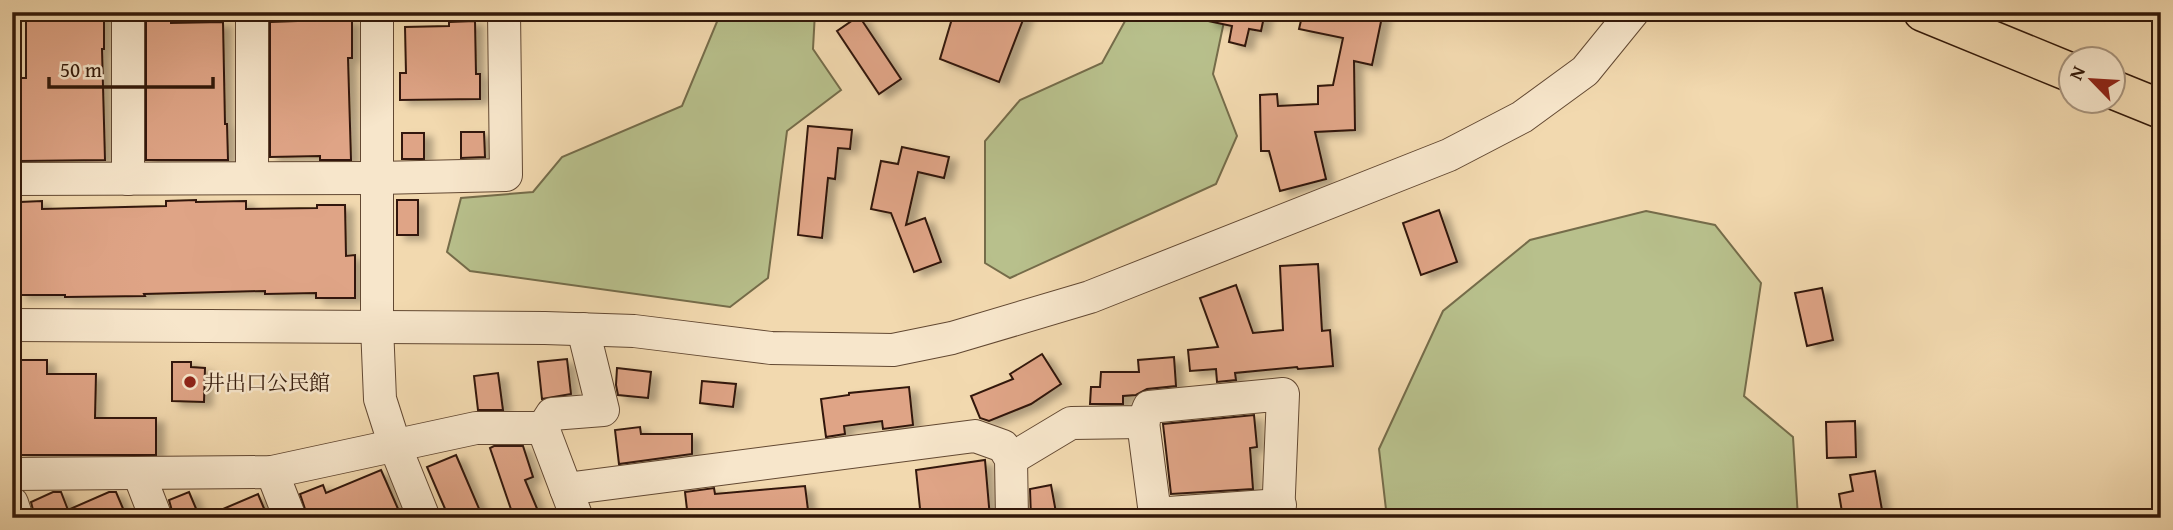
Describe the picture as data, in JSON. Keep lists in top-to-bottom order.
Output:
{
  "places": ["井出口公民館"],
  "scale_bar": "50 m",
  "north": "top left"
}
